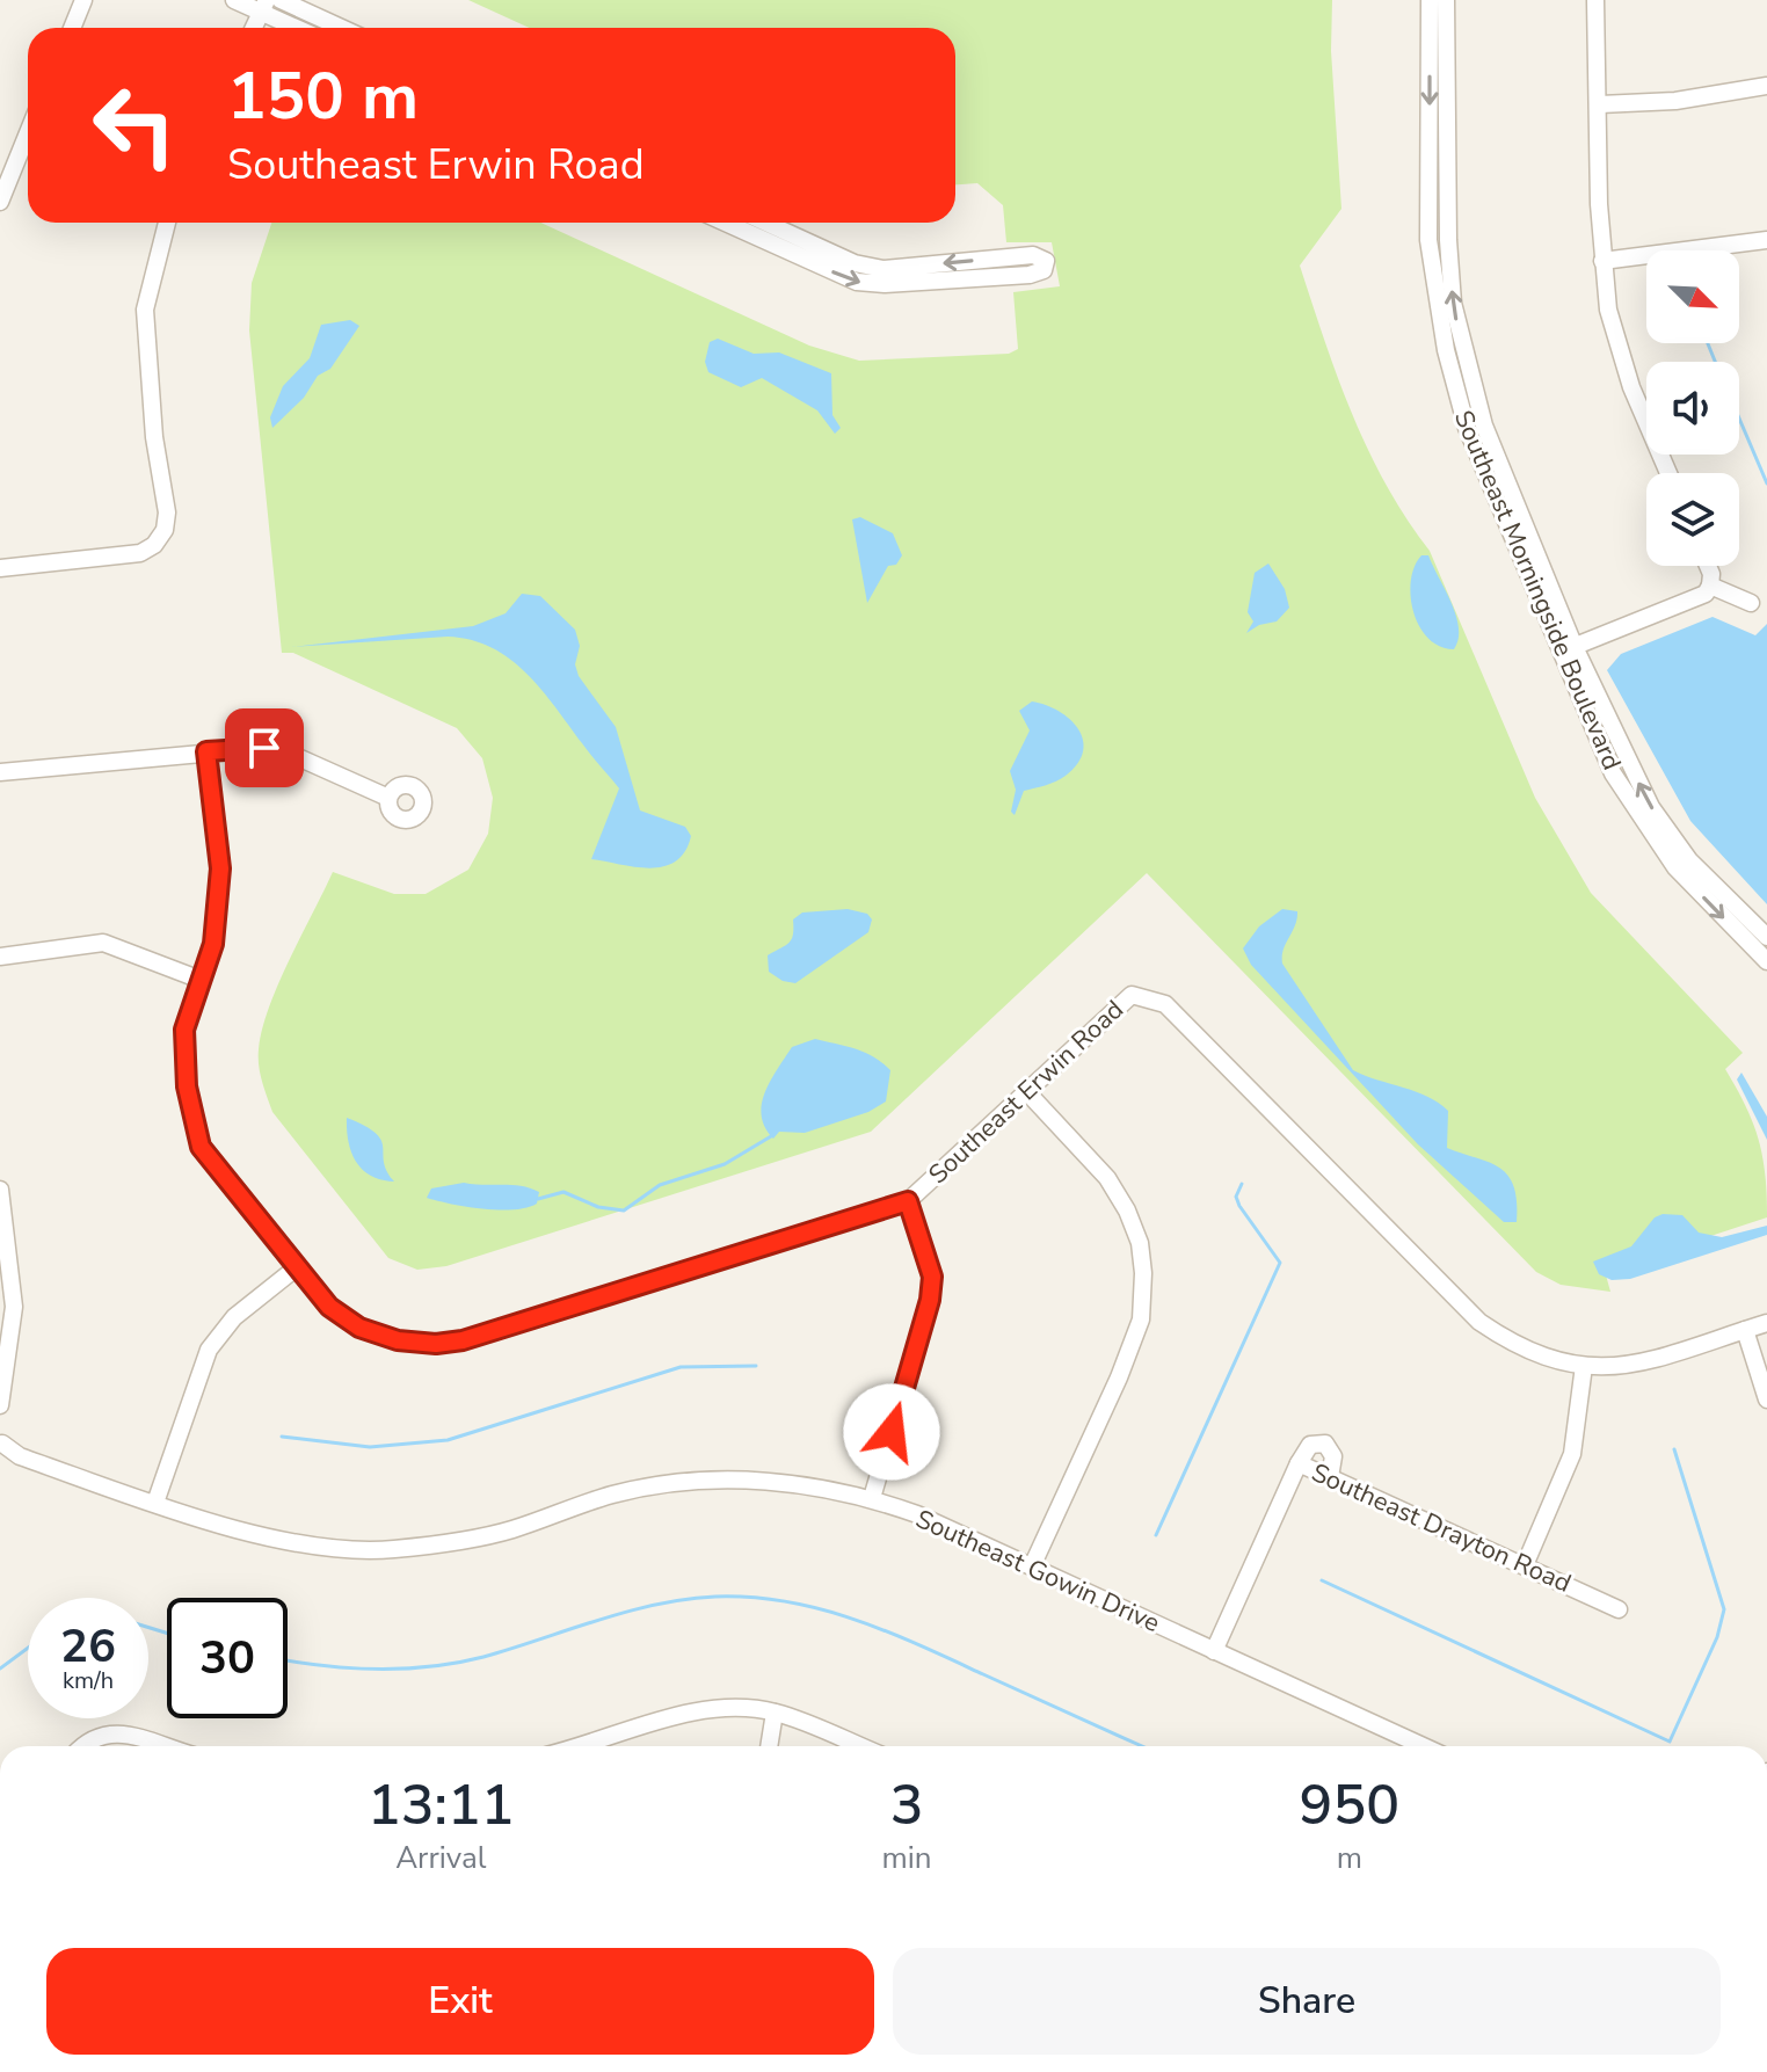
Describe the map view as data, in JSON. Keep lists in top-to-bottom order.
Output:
{
  "streets": {
    "street": [
      "Southeast Morningside Boulevard",
      "Southeast Erwin Road",
      "Southeast Drayton Road",
      "Southeast Gowin Drive"
    ]
  },
  "crossings": [
    ["Southeast Drayton Road", "Southeast Gowin Drive"]
  ],
  "north": "bottom right",
  "page": {
    "turn": ["150 m", "Southeast Erwin Road"],
    "speed": "26 km/h",
    "limit": "30",
    "eta": [
      "13:11",
      "Arrival",
      "3",
      "min",
      "950",
      "m"
    ],
    "buttons": ["Exit", "Share"]
  }
}
